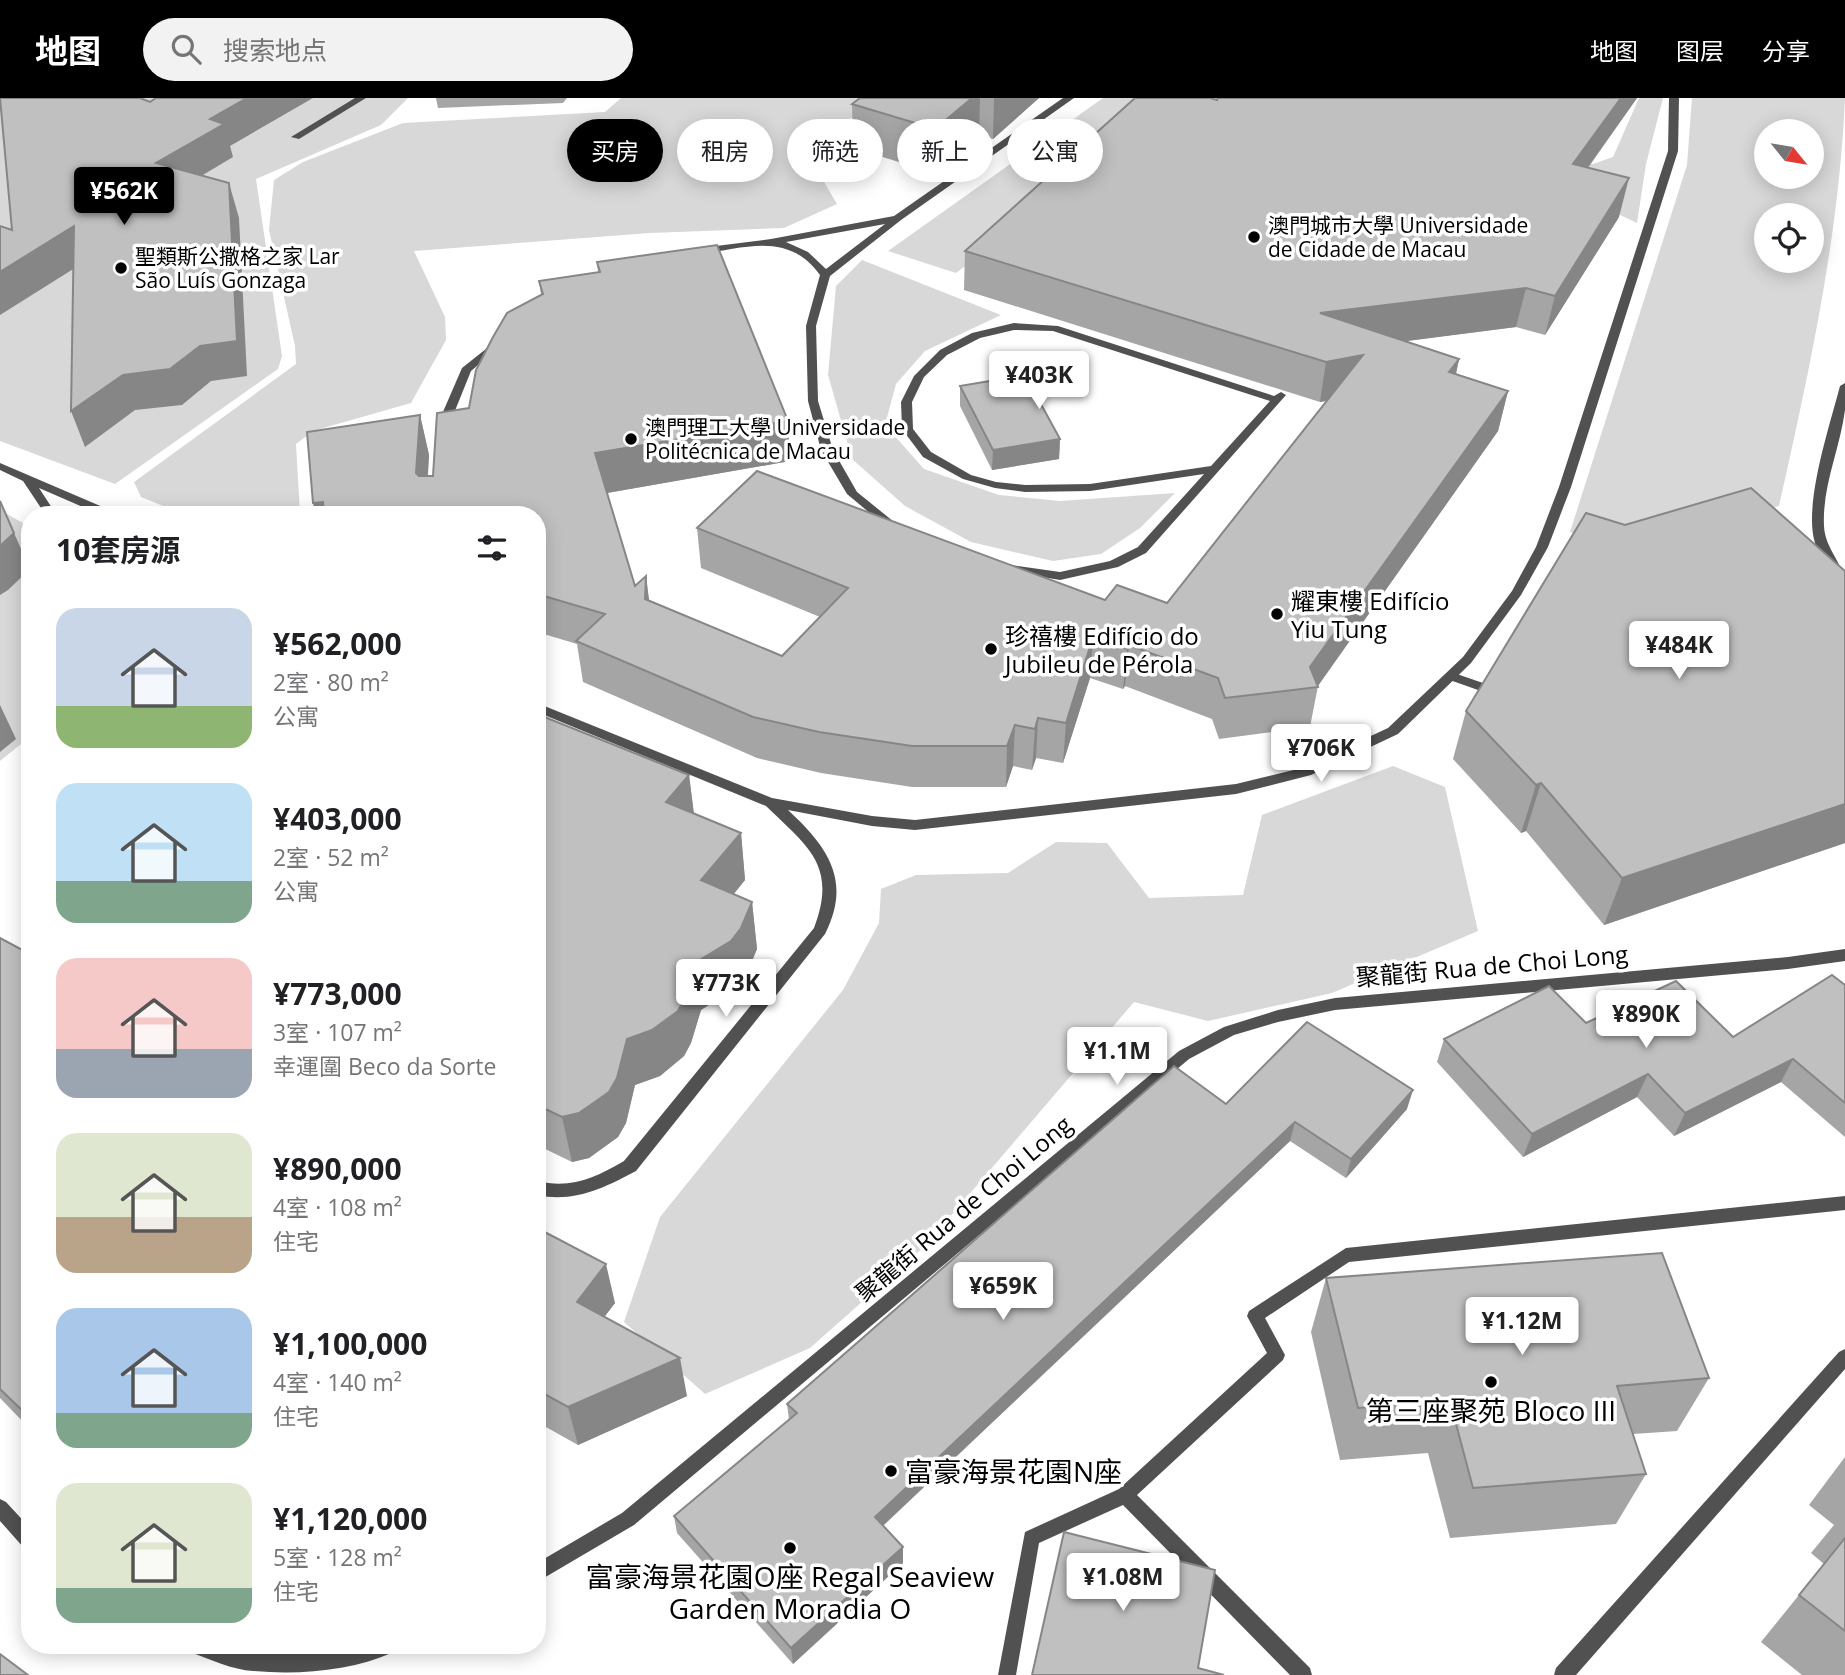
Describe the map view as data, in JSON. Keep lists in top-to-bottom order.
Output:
{
  "streets": {
    "street": ["聚龍街 Rua de Choi Long"]
  },
  "places": [
    "澳門城市大學 Universidade de Cidade de Macau",
    "聖類斯公撒格之家 Lar São Luís Gonzaga",
    "澳門理工大學 Universidade Politécnica de Macau",
    "耀東樓 Edifício Yiu Tung",
    "珍禧樓 Edifício do Jubileu de Pérola",
    "第三座聚苑 Bloco III",
    "富豪海景花園N座",
    "富豪海景花園O座 Regal Seaview Garden Moradia O"
  ],
  "north": "bottom right",
  "page": {
    "header": "地图",
    "search": "搜索地点",
    "nav": ["地图", "图层", "分享"],
    "chip": [
      "买房",
      "租房",
      "筛选",
      "新上",
      "公寓"
    ],
    "price": [
      "¥562K",
      "¥403K",
      "¥484K",
      "¥706K",
      "¥773K",
      "¥890K",
      "¥1.1M",
      "¥659K",
      "¥1.12M",
      "¥1.08M"
    ],
    "heading": "10套房源",
    "list": [
      {
        "name": "¥562,000",
        "note": "2室 · 80 m² · 公寓"
      },
      {
        "name": "¥403,000",
        "note": "2室 · 52 m² · 公寓"
      },
      {
        "name": "¥773,000",
        "note": "3室 · 107 m² · 幸運圍 Beco da Sorte"
      },
      {
        "name": "¥890,000",
        "note": "4室 · 108 m² · 住宅"
      },
      {
        "name": "¥1,100,000",
        "note": "4室 · 140 m² · 住宅"
      },
      {
        "name": "¥1,120,000",
        "note": "5室 · 128 m² · 住宅"
      }
    ]
  }
}
